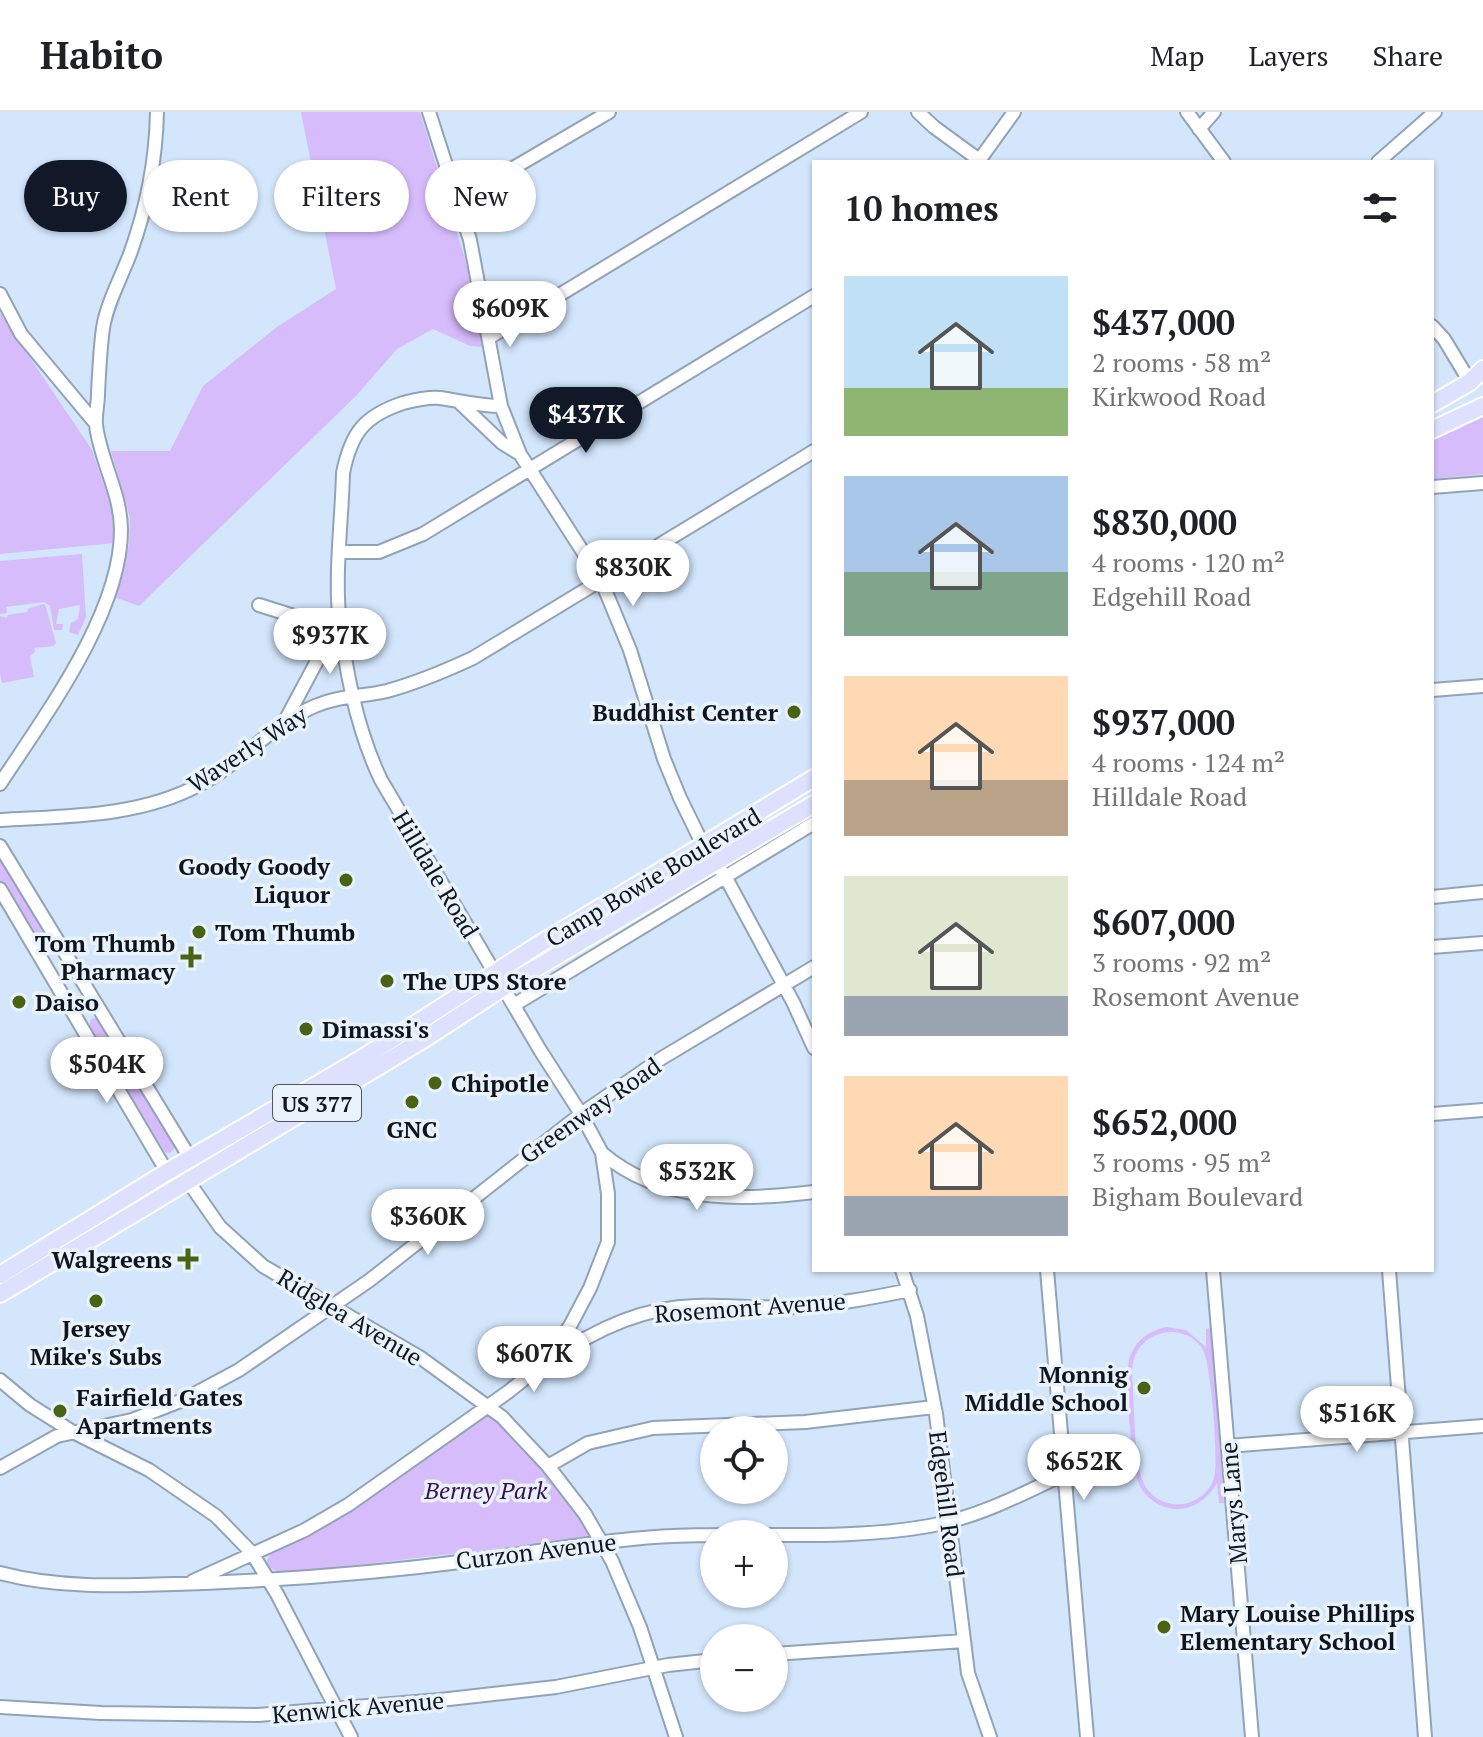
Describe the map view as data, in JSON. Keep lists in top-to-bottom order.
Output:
{
  "streets": {
    "main road": ["Camp Bowie Boulevard", "US 377"],
    "street": [
      "Waverly Way",
      "Hilldale Road",
      "Greenway Road",
      "Rosemont Avenue",
      "Ridglea Avenue",
      "Marys Lane",
      "Edgehill Road",
      "Curzon Avenue",
      "Kenwick Avenue"
    ]
  },
  "crossings": [
    ["Waverly Way", "Hilldale Road"],
    ["Hilldale Road", "Camp Bowie Boulevard"],
    ["Hilldale Road", "Greenway Road"],
    ["Hilldale Road", "Rosemont Avenue"],
    ["Camp Bowie Boulevard", "Ridglea Avenue"],
    ["Greenway Road", "Ridglea Avenue"],
    ["Rosemont Avenue", "Ridglea Avenue"],
    ["Rosemont Avenue", "Edgehill Road"],
    ["Rosemont Avenue", "Curzon Avenue"],
    ["Ridglea Avenue", "Curzon Avenue"],
    ["Ridglea Avenue", "Kenwick Avenue"],
    ["Edgehill Road", "Curzon Avenue"]
  ],
  "parks": ["Berney Park"],
  "places": {
    "other": [
      "Buddhist Center",
      "Goody Goody Liquor",
      "Tom Thumb",
      "The UPS Store",
      "Daiso",
      "Dimassi's",
      "Chipotle",
      "GNC",
      "Jersey Mike's Subs",
      "Monnig Middle School",
      "Fairfield Gates Apartments",
      "Mary Louise Phillips Elementary School"
    ],
    "health": ["Tom Thumb Pharmacy", "Walgreens"]
  },
  "page": {
    "header": "Habito",
    "nav": ["Map", "Layers", "Share"],
    "chip": [
      "Buy",
      "Rent",
      "Filters",
      "New"
    ],
    "heading": "10 homes",
    "list": [
      {
        "name": "$437,000",
        "note": "2 rooms · 58 m² · Kirkwood Road"
      },
      {
        "name": "$830,000",
        "note": "4 rooms · 120 m² · Edgehill Road"
      },
      {
        "name": "$937,000",
        "note": "4 rooms · 124 m² · Hilldale Road"
      },
      {
        "name": "$607,000",
        "note": "3 rooms · 92 m² · Rosemont Avenue"
      },
      {
        "name": "$652,000",
        "note": "3 rooms · 95 m² · Bigham Boulevard"
      }
    ],
    "price": [
      "$609K",
      "$437K",
      "$830K",
      "$937K",
      "$504K",
      "$532K",
      "$360K",
      "$607K",
      "$516K",
      "$652K"
    ],
    "map_buttons": ["+", "−"]
  }
}
